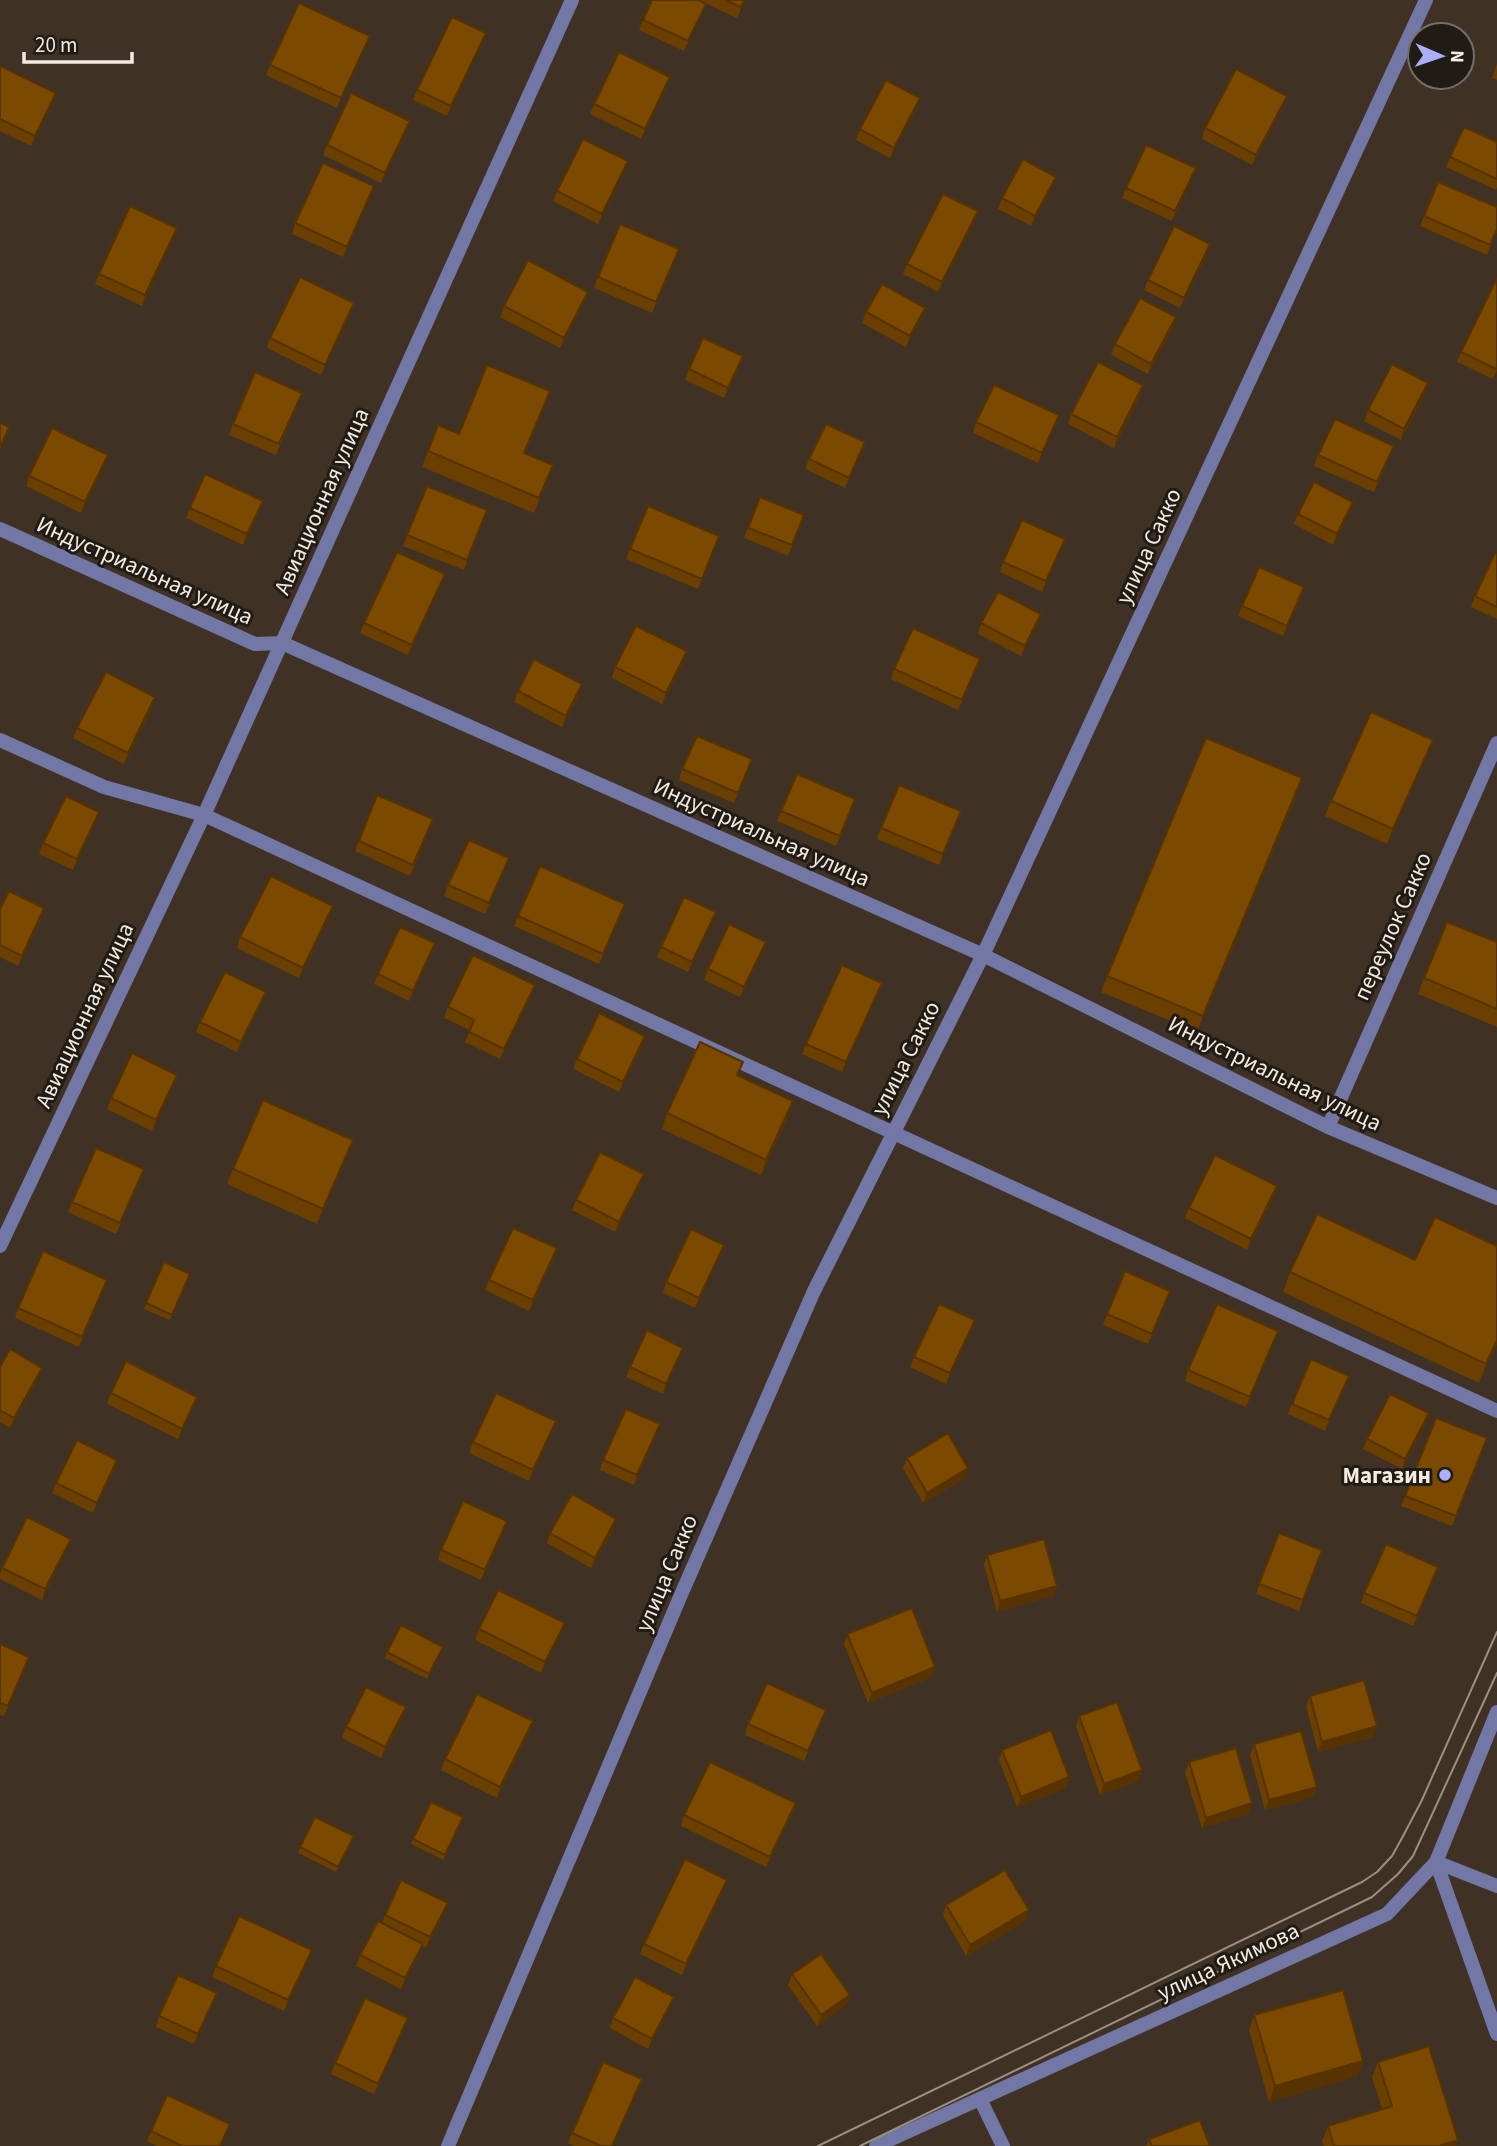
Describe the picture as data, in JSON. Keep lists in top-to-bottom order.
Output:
{
  "streets": {
    "street": [
      "Авиационная улица",
      "улица Сакко",
      "Индустриальная улица",
      "переулок Сакко",
      "улица Якимова"
    ]
  },
  "crossings": [
    ["Авиационная улица", "Индустриальная улица"],
    ["улица Сакко", "Индустриальная улица"],
    ["Индустриальная улица", "переулок Сакко"]
  ],
  "places": ["Магазин"],
  "scale_bar": "20 m",
  "north": "right"
}
